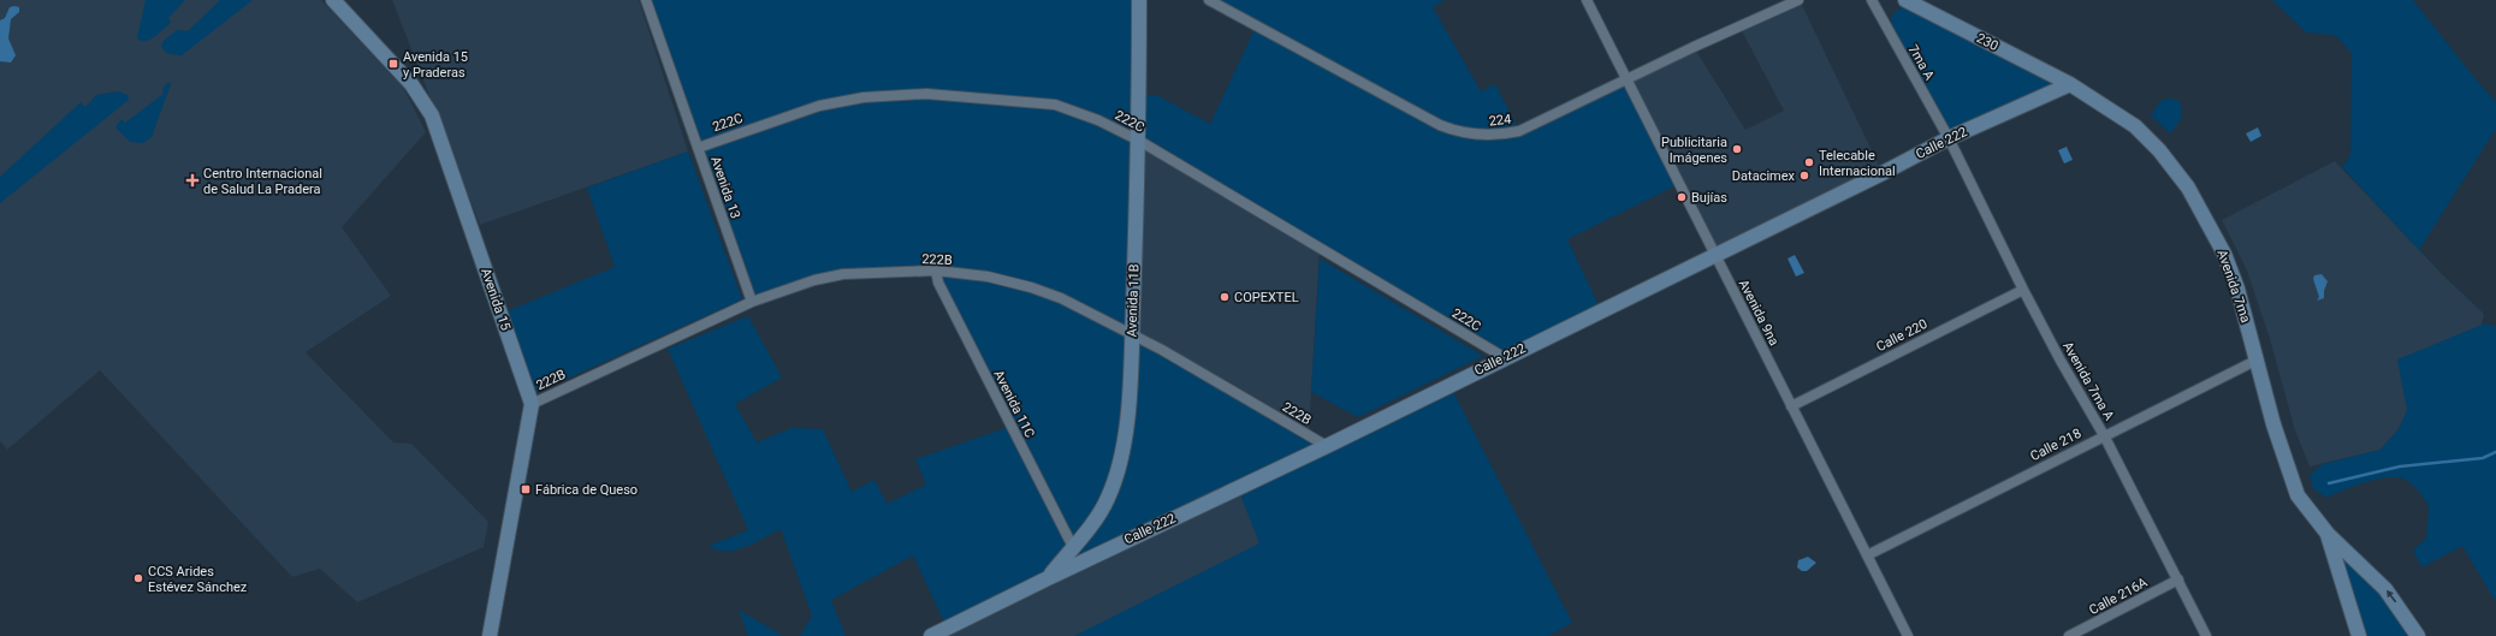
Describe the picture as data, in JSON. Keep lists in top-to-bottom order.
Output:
{
  "streets": {
    "main road": [
      "230",
      "Calle 222",
      "Avenida 7ma",
      "Avenida 15",
      "Avenida 11B"
    ],
    "street": [
      "7ma A",
      "224",
      "222C",
      "Avenida 13",
      "222B",
      "Avenida 9na",
      "Calle 220",
      "Avenida 7ma A",
      "Avenida 11C",
      "Calle 218",
      "Calle 216A"
    ]
  },
  "crossings": [
    ["230", "Calle 222"],
    ["230", "Avenida 7ma"],
    ["7ma A", "Calle 222"],
    ["7ma A", "Avenida 7ma A"],
    ["224", "Avenida 9na"],
    ["222C", "Calle 222"],
    ["222C", "Avenida 13"],
    ["222C", "Avenida 11B"],
    ["Calle 222", "222B"],
    ["Calle 222", "Avenida 7ma"],
    ["Calle 222", "Avenida 11B"],
    ["Calle 222", "Avenida 9na"],
    ["Calle 222", "Avenida 7ma A"],
    ["Avenida 13", "222B"],
    ["222B", "Avenida 15"],
    ["222B", "Avenida 11B"],
    ["222B", "Avenida 11C"],
    ["Avenida 7ma", "Calle 218"],
    ["Avenida 11B", "Avenida 11C"],
    ["Avenida 9na", "Calle 220"],
    ["Avenida 9na", "Calle 218"],
    ["Calle 220", "Avenida 7ma A"],
    ["Avenida 7ma A", "Calle 218"],
    ["Avenida 7ma A", "Calle 216A"]
  ],
  "places": {
    "transit": ["Avenida 15 y Praderas", "Fábrica de Queso"],
    "other": [
      "Publicitaria Imágenes",
      "Telecable Internacional",
      "Datacimex",
      "Bujías",
      "COPEXTEL",
      "CCS Arides Estévez Sánchez"
    ],
    "health": ["Centro Internacional de Salud La Pradera"]
  }
}
